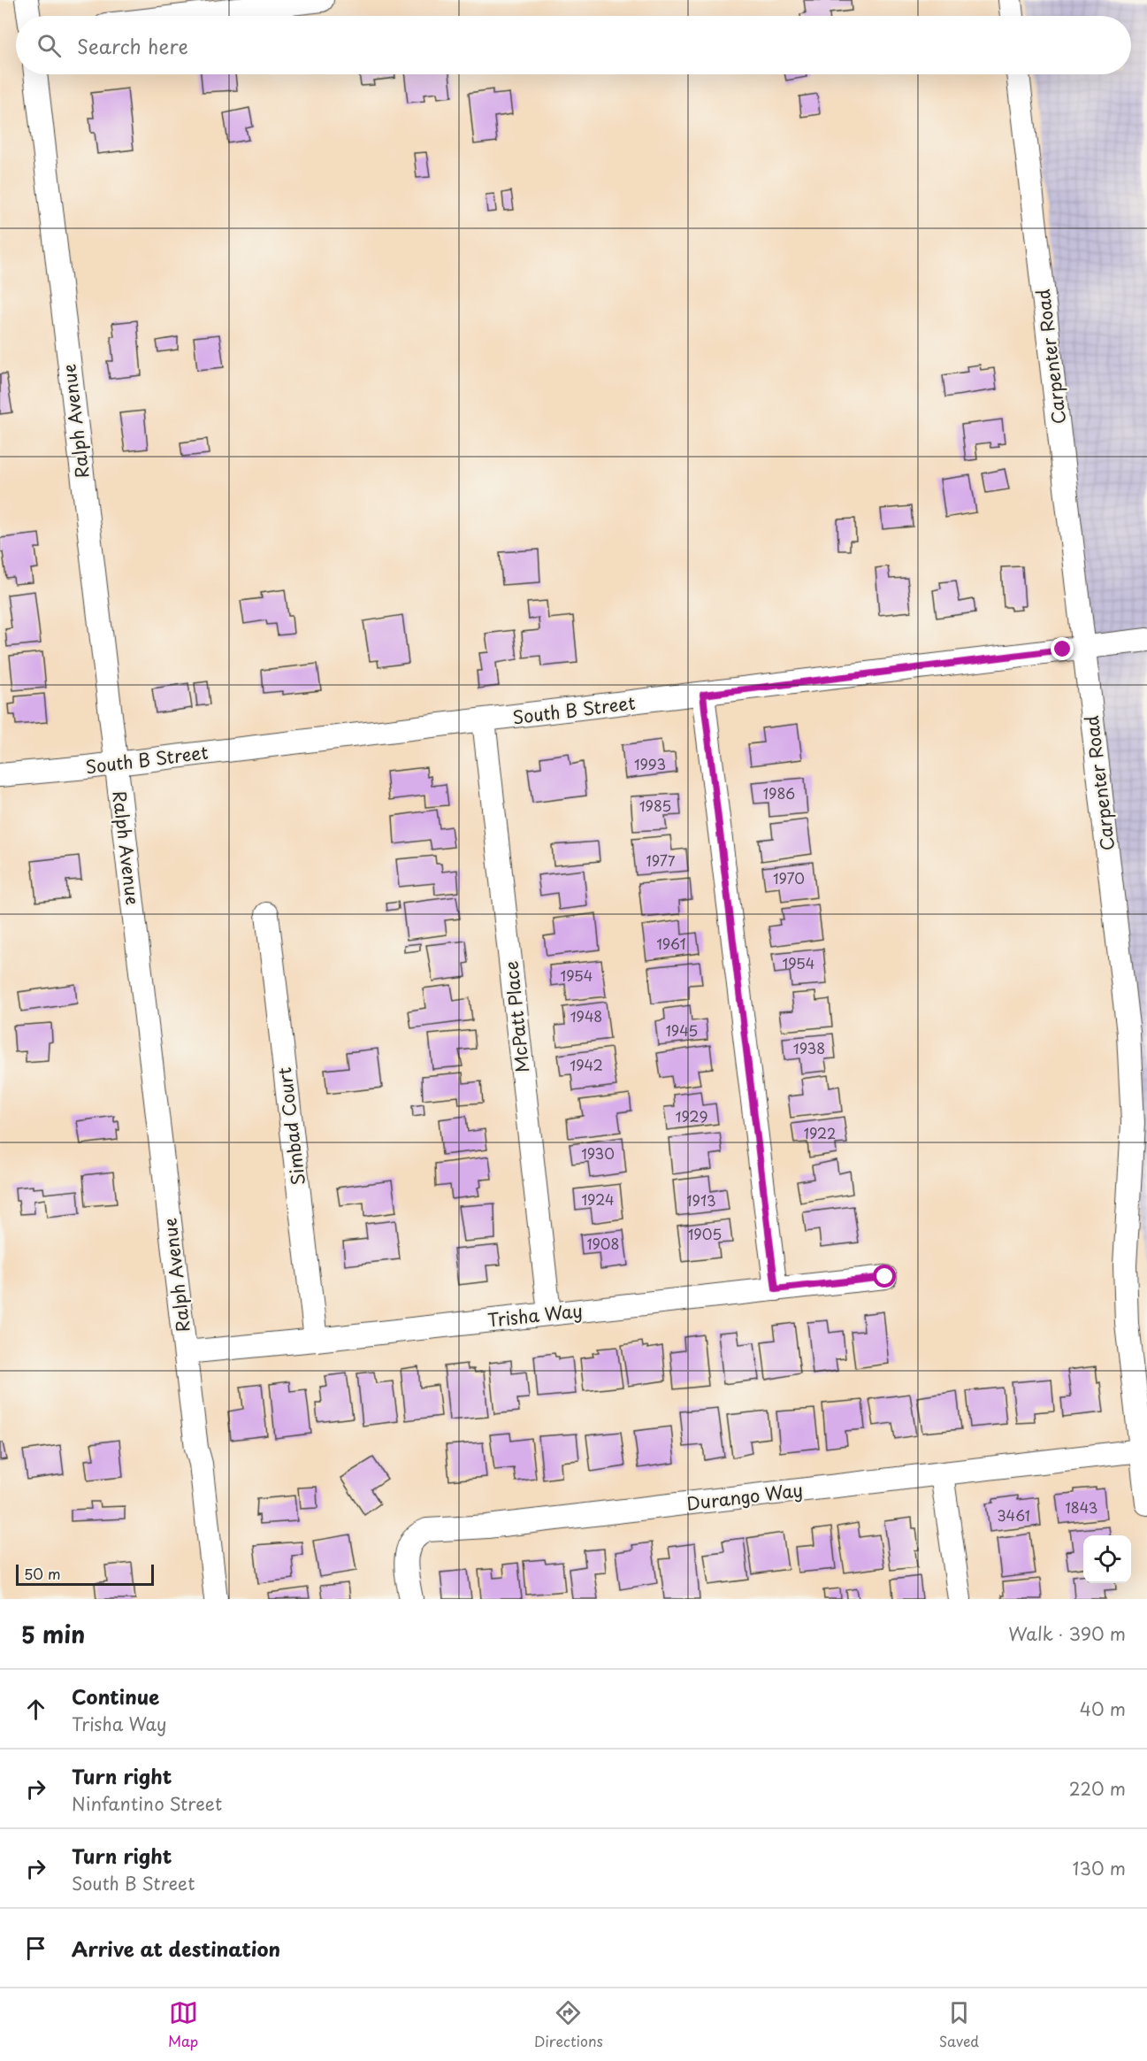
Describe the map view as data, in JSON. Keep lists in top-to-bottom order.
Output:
{
  "streets": {
    "street": [
      "Carpenter Road",
      "Ralph Avenue",
      "South B Street",
      "McPatt Place",
      "Simbad Court",
      "Trisha Way",
      "Durango Way"
    ]
  },
  "crossings": [
    ["Carpenter Road", "South B Street"],
    ["Carpenter Road", "Durango Way"],
    ["Ralph Avenue", "South B Street"],
    ["Ralph Avenue", "Trisha Way"],
    ["South B Street", "McPatt Place"],
    ["McPatt Place", "Trisha Way"],
    ["Simbad Court", "Trisha Way"]
  ],
  "house_numbers": [
    "1993",
    "1986",
    "1985",
    "1977",
    "1970",
    "1961",
    "1954",
    "1954",
    "1948",
    "1945",
    "1938",
    "1942",
    "1929",
    "1922",
    "1930",
    "1924",
    "1913",
    "1905",
    "1908",
    "1843",
    "3461"
  ],
  "scale_bar": "50 m",
  "page": {
    "search": "Search here",
    "scale": "50 m",
    "heading": ["5 min", "Walk · 390 m"],
    "list": [
      ["Continue", "Trisha Way", "40 m"],
      ["Turn right", "Ninfantino Street", "220 m"],
      ["Turn right", "South B Street", "130 m"],
      "Arrive at destination"
    ],
    "nav": ["Map", "Directions", "Saved"]
  }
}
